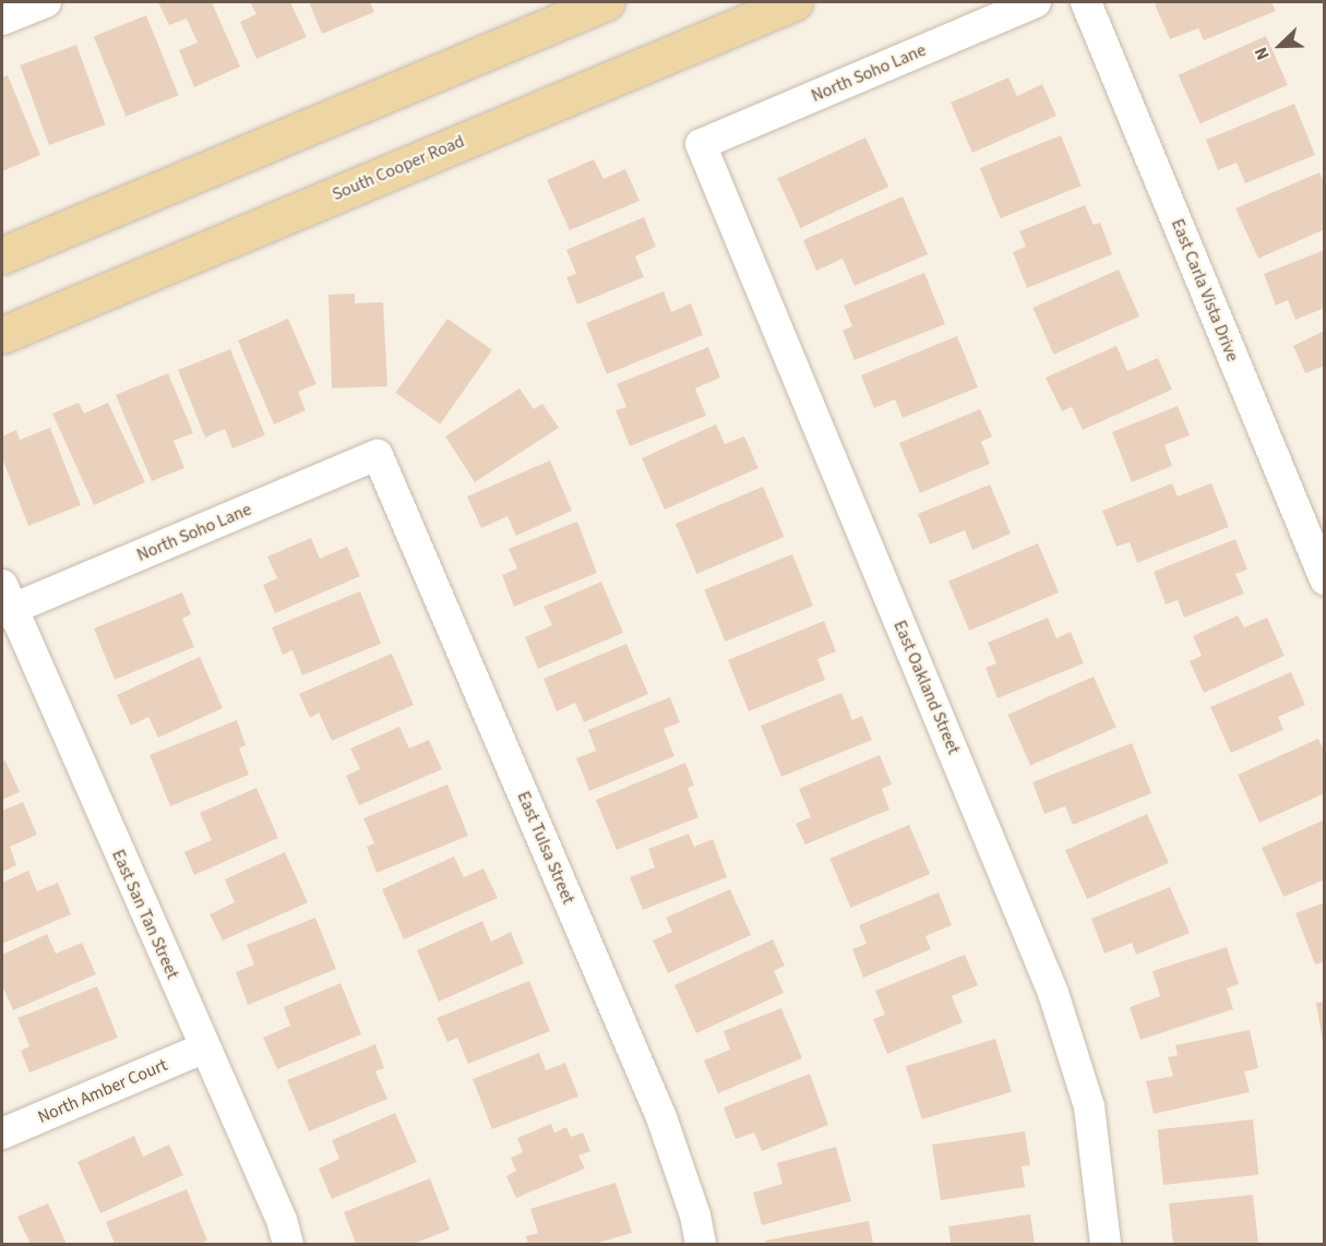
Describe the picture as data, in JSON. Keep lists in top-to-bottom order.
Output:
{
  "streets": {
    "main road": ["South Cooper Road"],
    "street": [
      "North Soho Lane",
      "East Carla Vista Drive",
      "East Oakland Street",
      "East Tulsa Street",
      "East San Tan Street",
      "North Amber Court"
    ]
  },
  "crossings": [
    ["North Soho Lane", "East Oakland Street"],
    ["North Soho Lane", "East Tulsa Street"],
    ["North Soho Lane", "East San Tan Street"],
    ["East San Tan Street", "North Amber Court"]
  ],
  "north": "bottom left"
}
